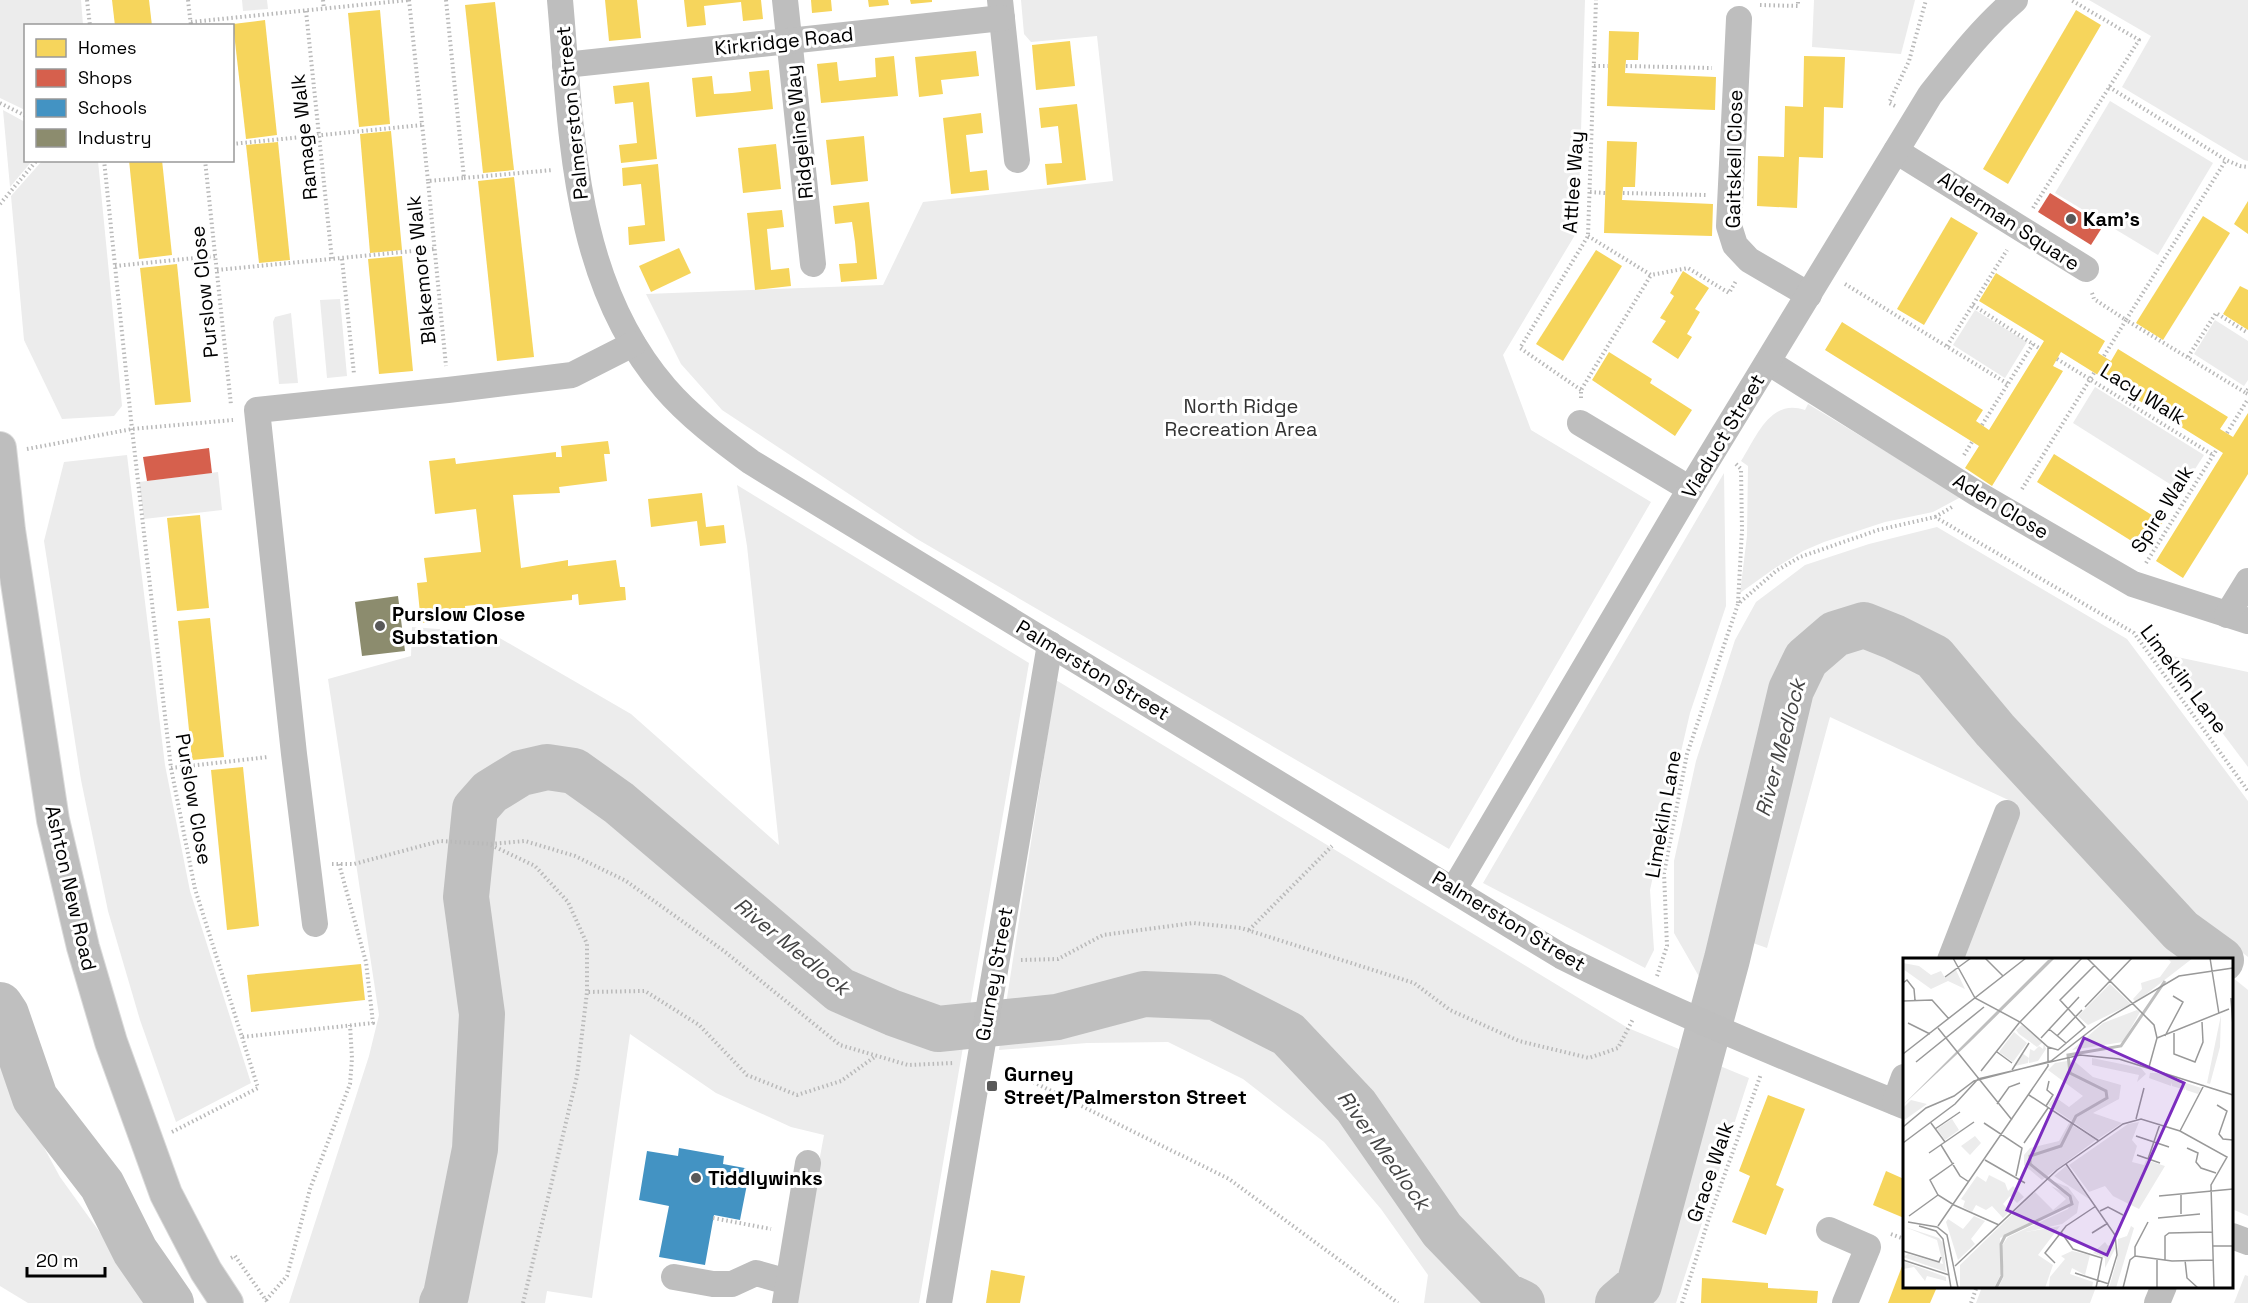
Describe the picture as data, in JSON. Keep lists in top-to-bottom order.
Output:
{
  "streets": {
    "main road": ["Ashton New Road"],
    "street": [
      "Kirkridge Road",
      "Palmerston Street",
      "Ridgeline Way",
      "Gaitskell Close",
      "Alderman Square",
      "Viaduct Street",
      "Aden Close",
      "Gurney Street"
    ],
    "path": [
      "Ramage Walk",
      "Attlee Way",
      "Blakemore Walk",
      "Purslow Close",
      "Lacy Walk",
      "Spire Walk",
      "Limekiln Lane",
      "Grace Walk"
    ]
  },
  "crossings": [
    ["Kirkridge Road", "Palmerston Street"],
    ["Kirkridge Road", "Ridgeline Way"],
    ["Palmerston Street", "Blakemore Walk"],
    ["Palmerston Street", "Viaduct Street"],
    ["Palmerston Street", "Limekiln Lane"],
    ["Palmerston Street", "Gurney Street"],
    ["Palmerston Street", "Grace Walk"],
    ["Gaitskell Close", "Viaduct Street"],
    ["Alderman Square", "Viaduct Street"],
    ["Lacy Walk", "Spire Walk"],
    ["Viaduct Street", "Aden Close"],
    ["Aden Close", "Spire Walk"],
    ["Limekiln Lane", "Gurney Street"]
  ],
  "water": ["River Medlock"],
  "parks": ["North Ridge Recreation Area"],
  "places": {
    "other": ["Kam's", "Purslow Close Substation", "Tiddlywinks"],
    "transit": ["Gurney Street/Palmerston Street"]
  },
  "legend": [
    "Homes",
    "Shops",
    "Schools",
    "Industry"
  ],
  "scale_bar": "20 m"
}
